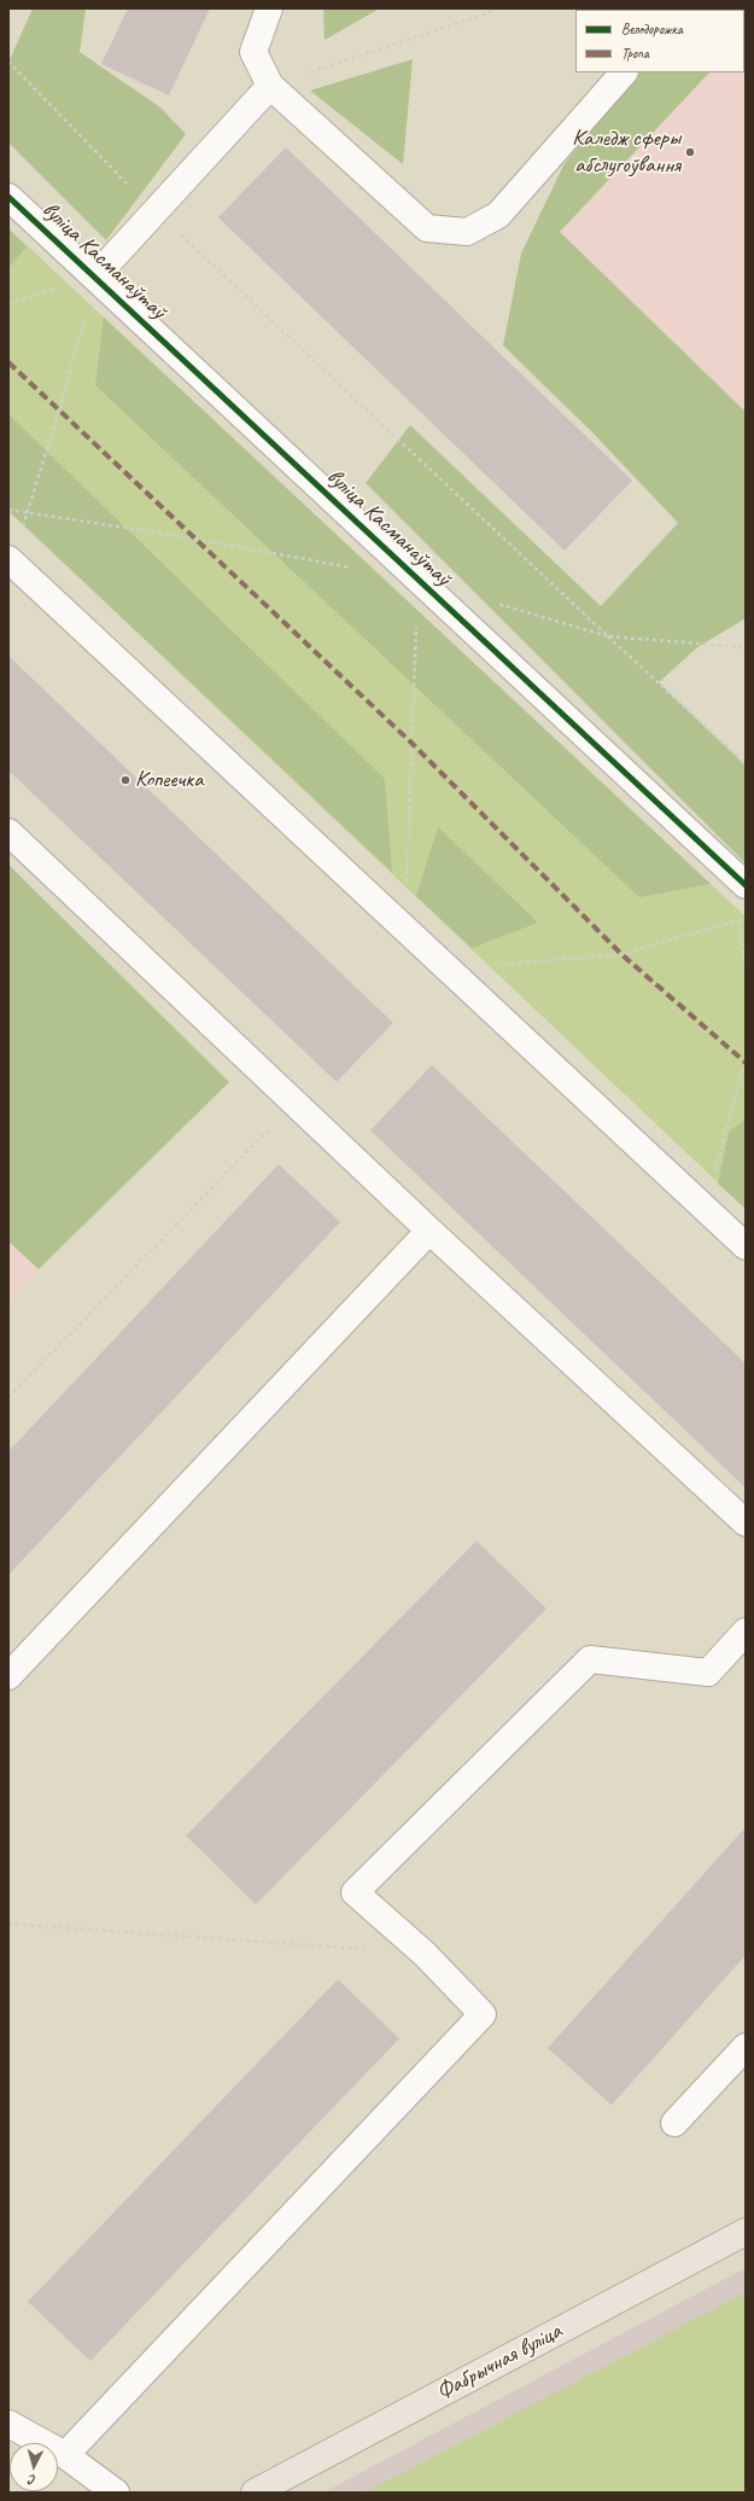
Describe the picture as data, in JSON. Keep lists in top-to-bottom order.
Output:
{
  "streets": {
    "main road": ["Фабрычная вуліца"],
    "street": ["вуліца Касманаўтаў"]
  },
  "places": ["Каледж сферы абслугоўвання", "Копеечка"],
  "legend": ["Велодорожка", "Тропа"],
  "north": "bottom"
}
